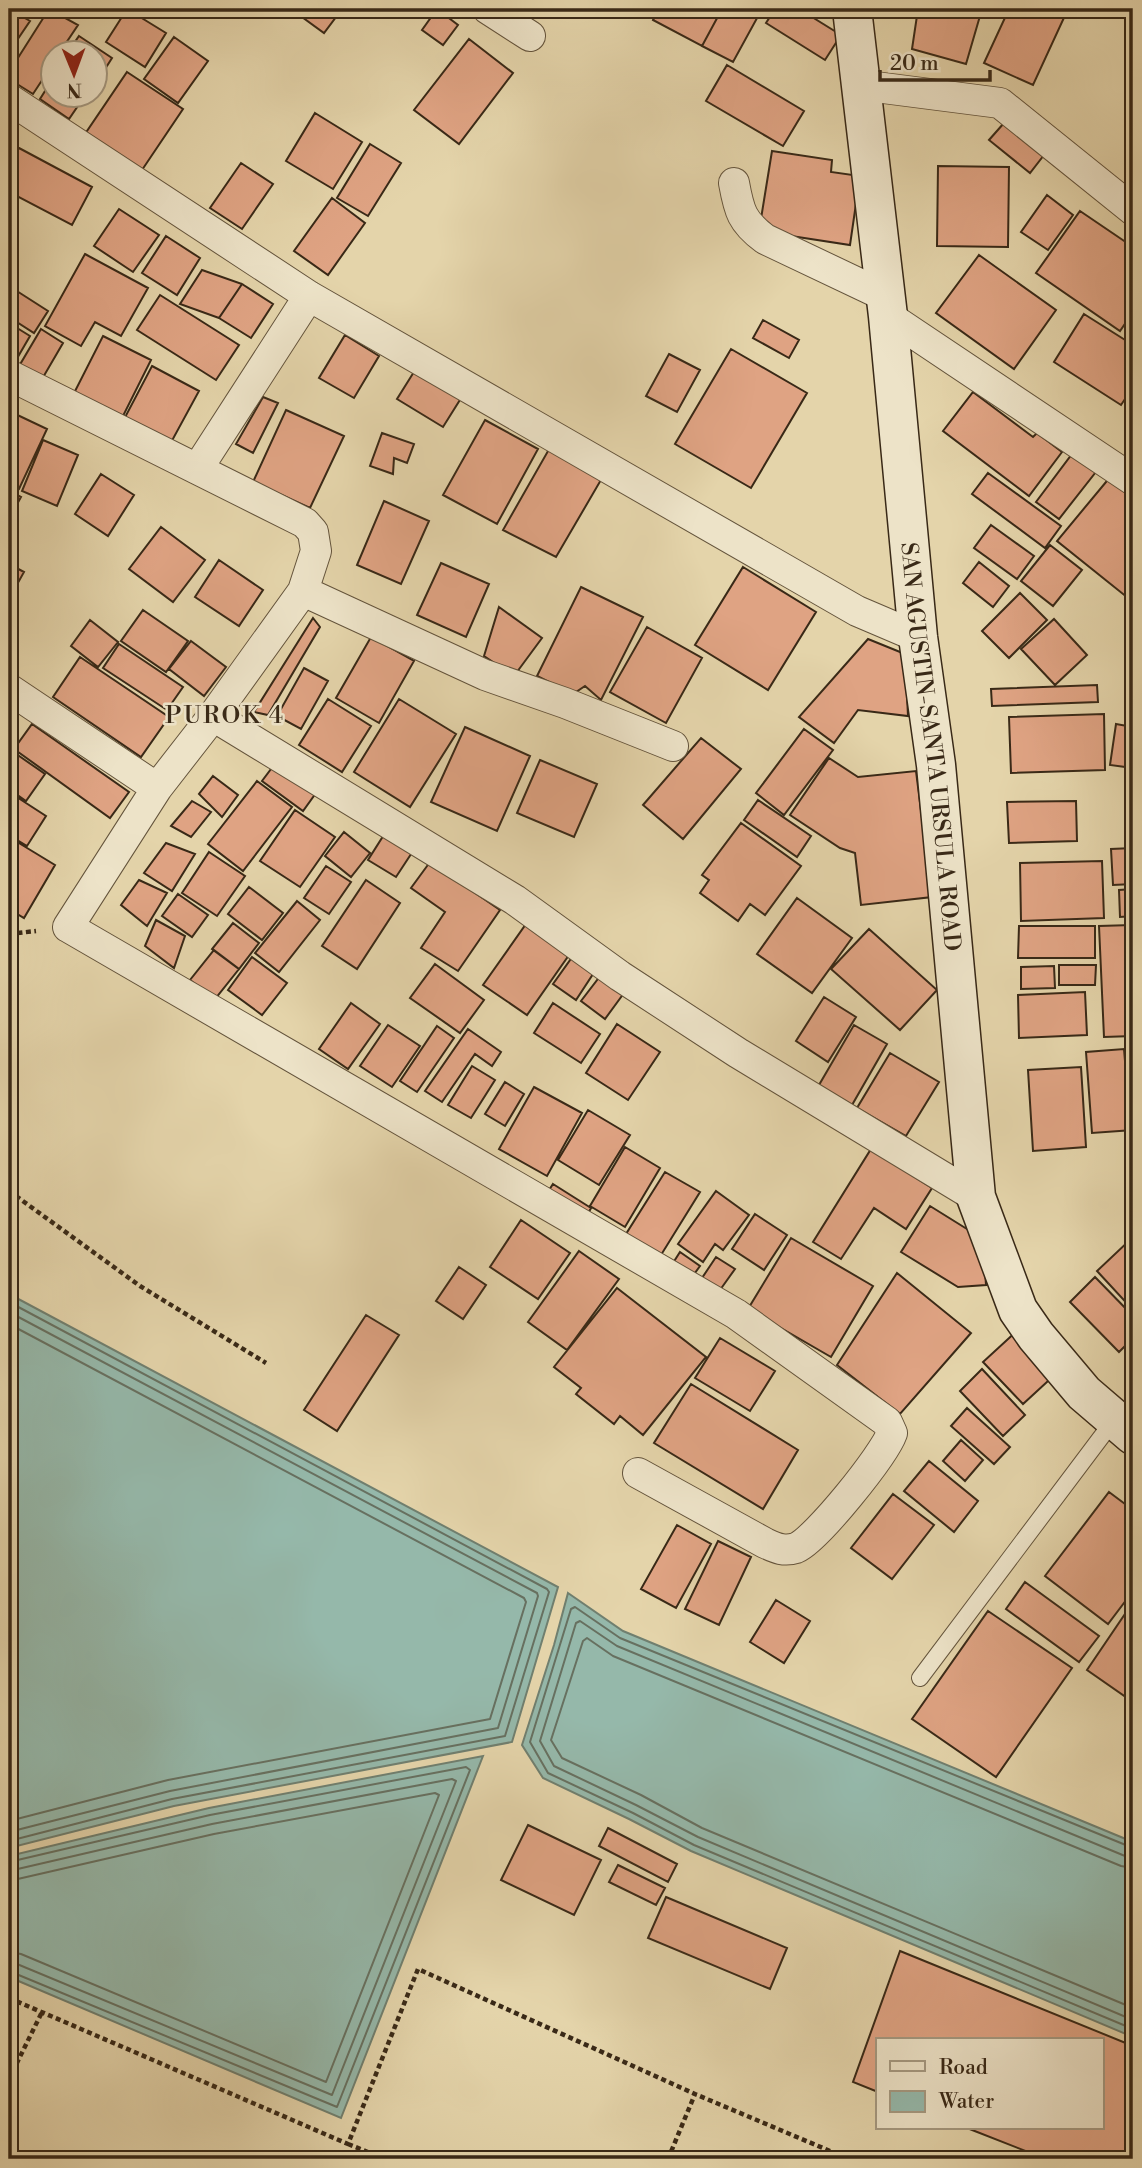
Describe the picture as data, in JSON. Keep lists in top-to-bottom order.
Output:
{
  "streets": {
    "street": ["SAN AGUSTIN-SANTA URSULA ROAD"]
  },
  "districts": ["PUROK 4"],
  "legend": ["Road", "Water"],
  "scale_bar": "20 m",
  "north": "bottom"
}
